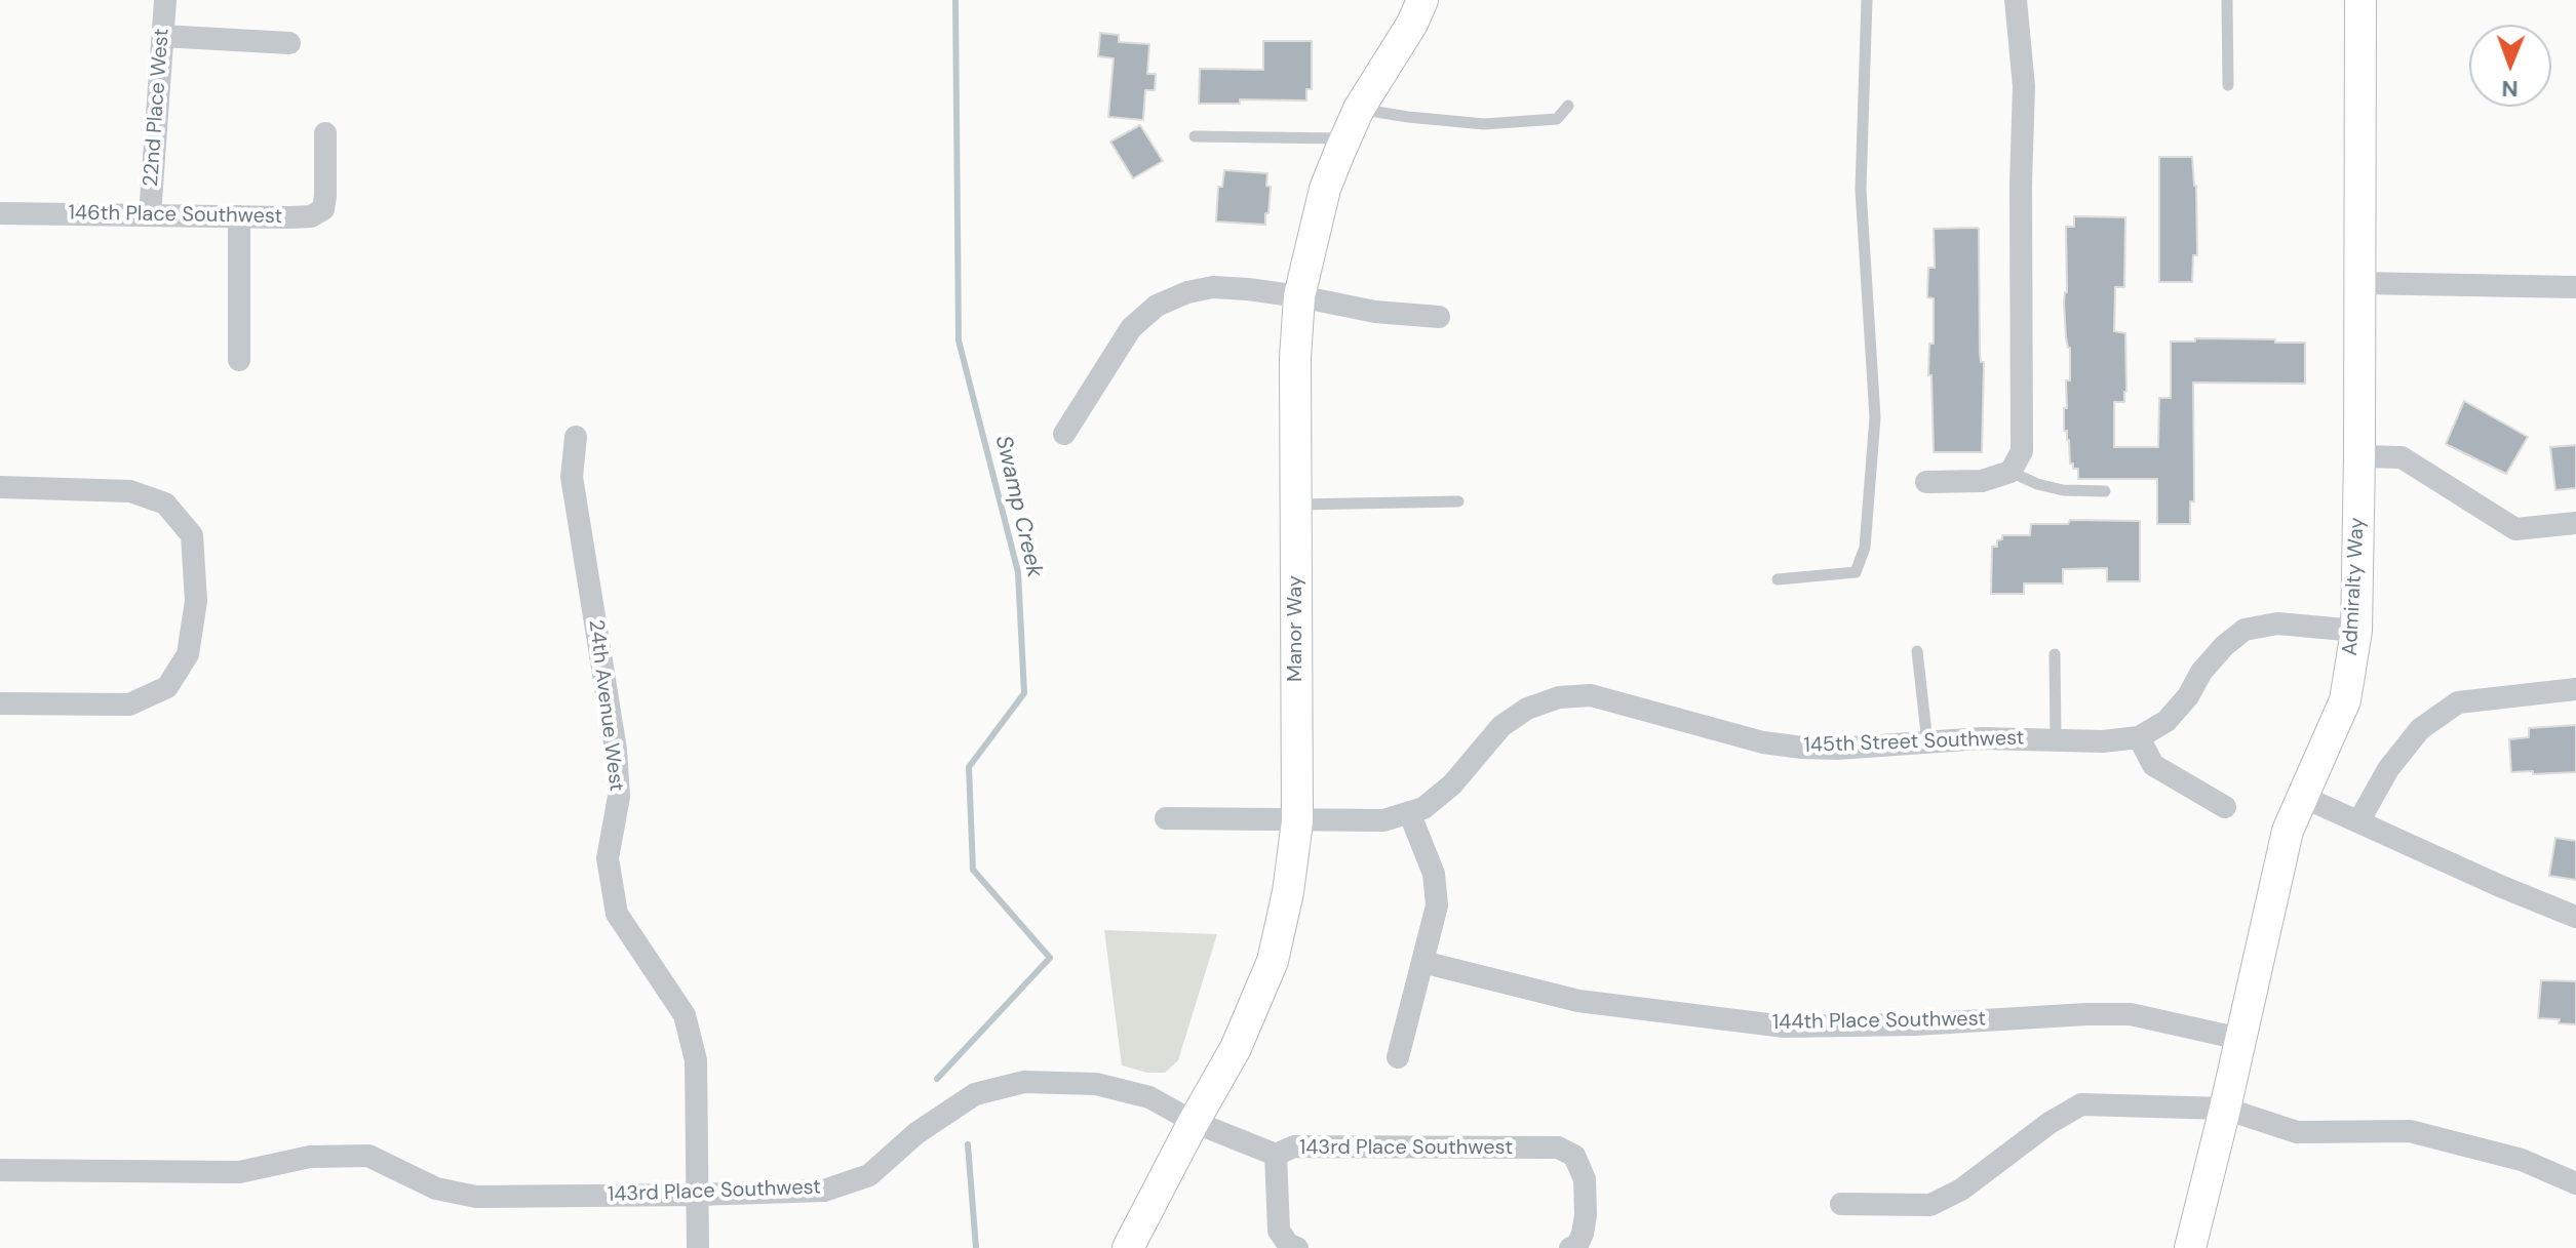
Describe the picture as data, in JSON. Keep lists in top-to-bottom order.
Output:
{
  "streets": {
    "street": [
      "22nd Place West",
      "146th Place Southwest",
      "Admiralty Way",
      "Manor Way",
      "24th Avenue West",
      "145th Street Southwest",
      "144th Place Southwest",
      "143rd Place Southwest"
    ]
  },
  "crossings": [
    ["22nd Place West", "146th Place Southwest"],
    ["Admiralty Way", "145th Street Southwest"],
    ["Admiralty Way", "144th Place Southwest"],
    ["Manor Way", "145th Street Southwest"],
    ["Manor Way", "143rd Place Southwest"],
    ["24th Avenue West", "143rd Place Southwest"]
  ],
  "water": ["Swamp Creek"],
  "north": "bottom"
}
